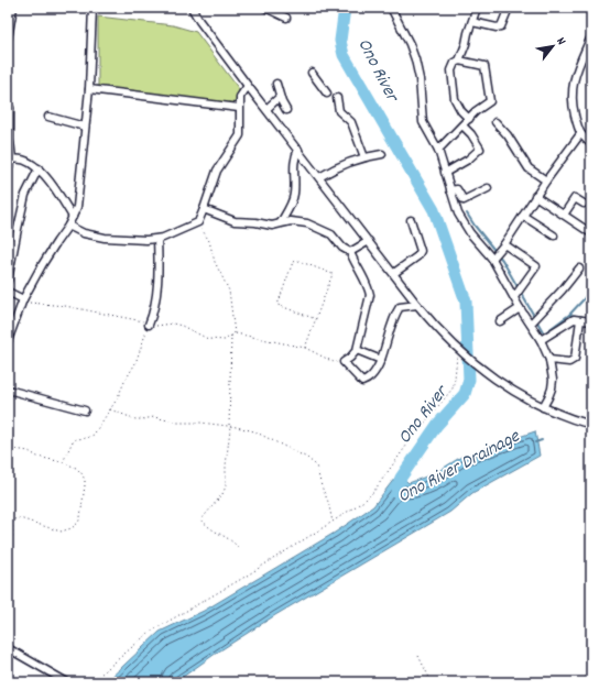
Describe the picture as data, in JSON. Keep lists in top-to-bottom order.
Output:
{
  "water": ["Ono River", "Ono River Drainage"],
  "north": "top right"
}
